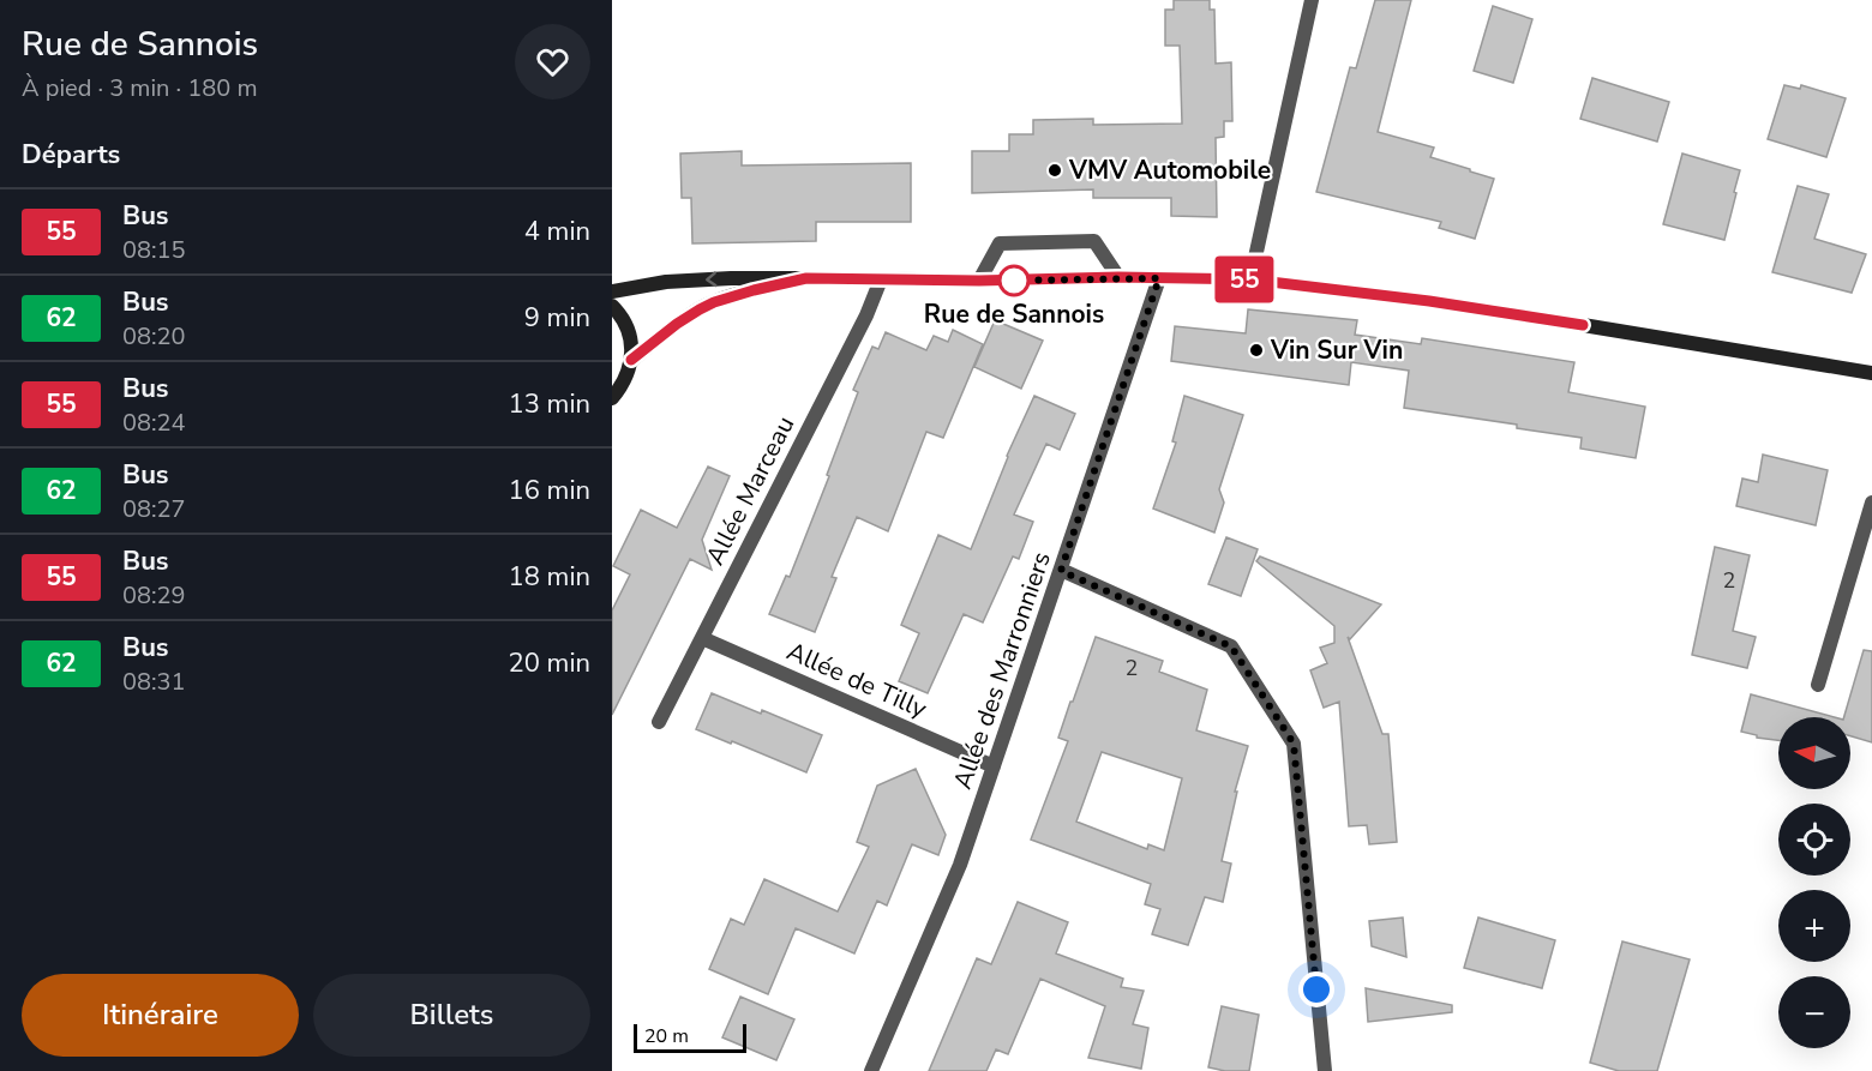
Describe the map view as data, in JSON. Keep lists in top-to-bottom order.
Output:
{
  "streets": {
    "street": ["Allée Marceau", "Allée des Marronniers", "Allée de Tilly"]
  },
  "crossings": [
    ["Allée Marceau", "Allée de Tilly"],
    ["Allée des Marronniers", "Allée de Tilly"]
  ],
  "places": ["VMV Automobile", "Rue de Sannois", "Vin Sur Vin"],
  "lines": ["bus line 55"],
  "house_numbers": ["2", "2"],
  "scale_bar": "20 m",
  "north": "left",
  "page": {
    "heading": [
      ["Rue de Sannois", "À pied · 3 min · 180 m"],
      "Départs"
    ],
    "on_map": "55",
    "list": [
      {
        "mark": "55",
        "name": "Bus",
        "note": "08:15",
        "value": "4 min"
      },
      {
        "mark": "62",
        "name": "Bus",
        "note": "08:20",
        "value": "9 min"
      },
      {
        "mark": "55",
        "name": "Bus",
        "note": "08:24",
        "value": "13 min"
      },
      {
        "mark": "62",
        "name": "Bus",
        "note": "08:27",
        "value": "16 min"
      },
      {
        "mark": "55",
        "name": "Bus",
        "note": "08:29",
        "value": "18 min"
      },
      {
        "mark": "62",
        "name": "Bus",
        "note": "08:31",
        "value": "20 min"
      }
    ],
    "map_buttons": ["+", "−"],
    "buttons": ["Itinéraire", "Billets"],
    "scale": "20 m"
  }
}
